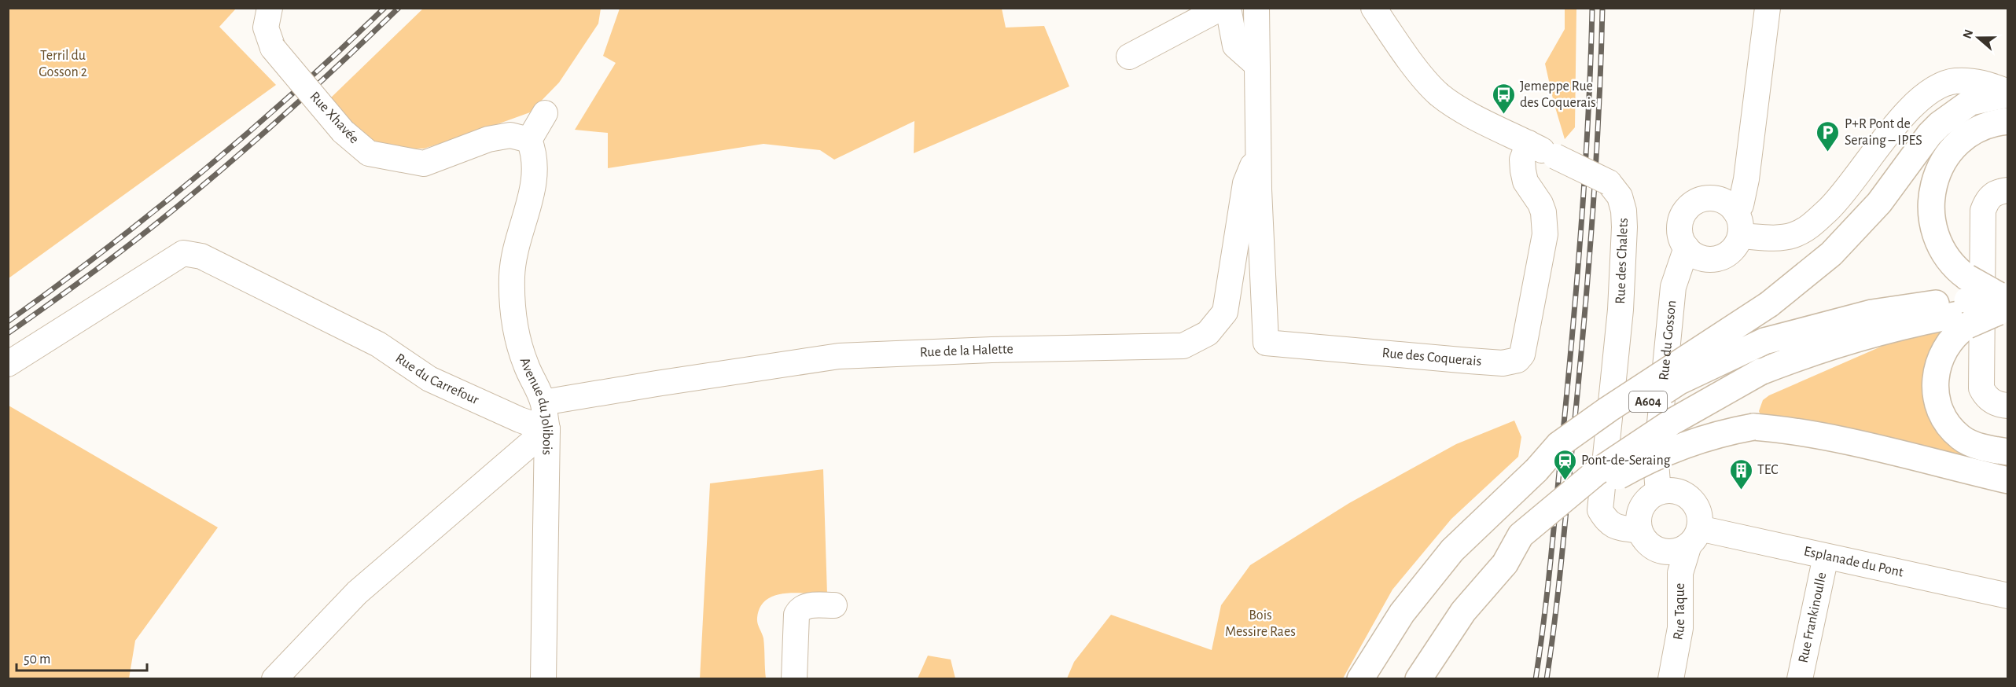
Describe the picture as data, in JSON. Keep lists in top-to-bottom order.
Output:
{
  "streets": {
    "main road": ["A604"],
    "street": [
      "Rue Xhavée",
      "Rue des Chalets",
      "Rue du Gosson",
      "Rue de la Halette",
      "Rue des Coquerais",
      "Rue du Carrefour",
      "Avenue du Jolibois",
      "Esplanade du Pont",
      "Rue Taque",
      "Rue Frankinoulle"
    ]
  },
  "crossings": [
    ["Rue Xhavée", "Avenue du Jolibois"],
    ["Rue des Chalets", "Rue du Gosson"],
    ["Rue des Chalets", "Rue des Coquerais"],
    ["Rue des Chalets", "Esplanade du Pont"],
    ["Rue des Chalets", "Rue Taque"],
    ["Rue du Gosson", "Esplanade du Pont"],
    ["Rue du Gosson", "Rue Taque"],
    ["Rue de la Halette", "Rue des Coquerais"],
    ["Rue de la Halette", "Avenue du Jolibois"],
    ["Rue du Carrefour", "Avenue du Jolibois"],
    ["Esplanade du Pont", "Rue Taque"],
    ["Esplanade du Pont", "Rue Frankinoulle"]
  ],
  "parks": ["Terril du Gosson 2", "Bois Messire Raes"],
  "places": {
    "bus stop": ["Jemeppe Rue des Coquerais"],
    "parking": ["P+R Pont de Seraing – IPES"],
    "station": ["Pont-de-Seraing"],
    "building": ["TEC"]
  },
  "scale_bar": "50 m",
  "north": "left"
}
